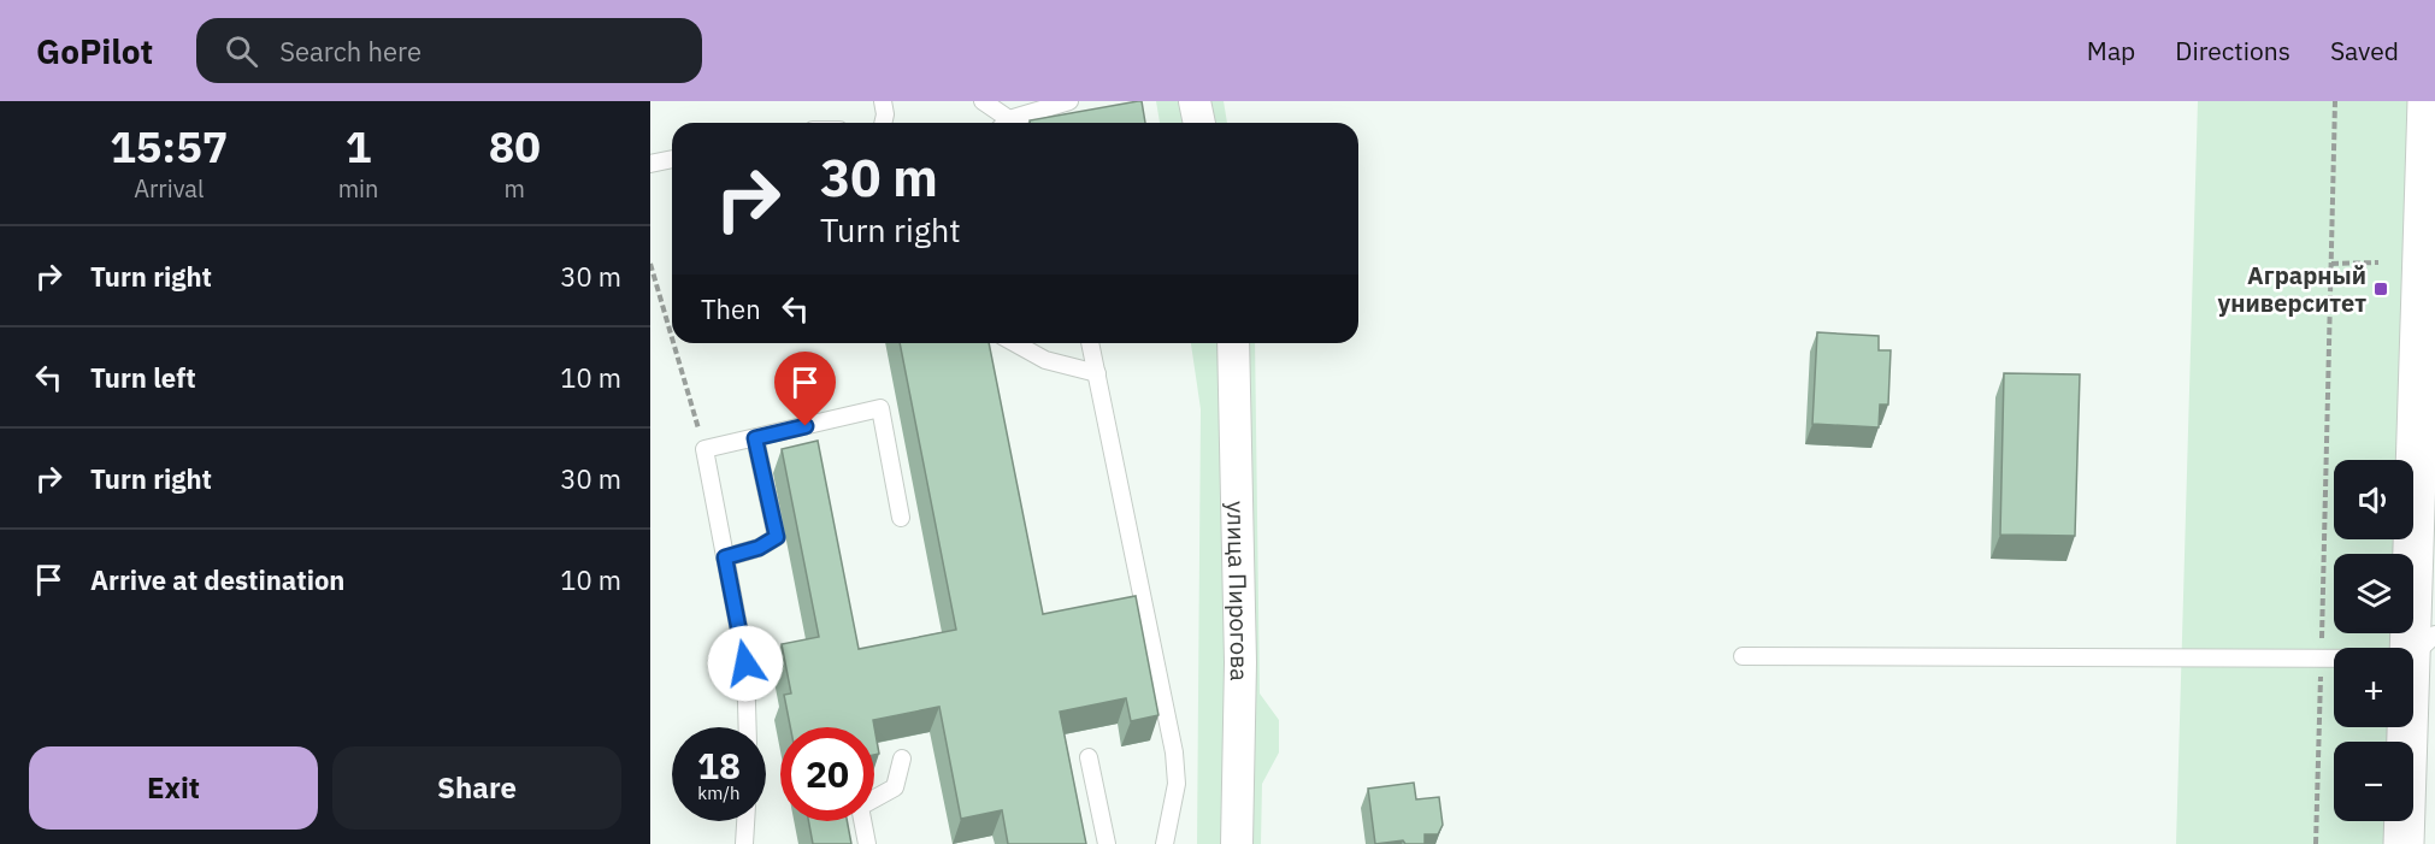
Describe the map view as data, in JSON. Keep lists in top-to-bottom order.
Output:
{
  "streets": {
    "street": ["улица Пирогова"]
  },
  "places": {
    "transit": ["Аграрный университет"]
  },
  "page": {
    "header": "GoPilot",
    "search": "Search here",
    "nav": ["Map", "Directions", "Saved"],
    "eta": [
      "15:57",
      "Arrival",
      "1",
      "min",
      "80",
      "m"
    ],
    "turn": ["30 m", "Turn right"],
    "list": [
      {
        "name": "Turn right",
        "value": "30 m"
      },
      {
        "name": "Turn left",
        "value": "10 m"
      },
      {
        "name": "Turn right",
        "value": "30 m"
      },
      {
        "name": "Arrive at destination",
        "value": "10 m"
      }
    ],
    "then": "Then",
    "map_buttons": ["+", "−"],
    "speed": "18 km/h",
    "limit": "20",
    "buttons": ["Exit", "Share"]
  }
}
